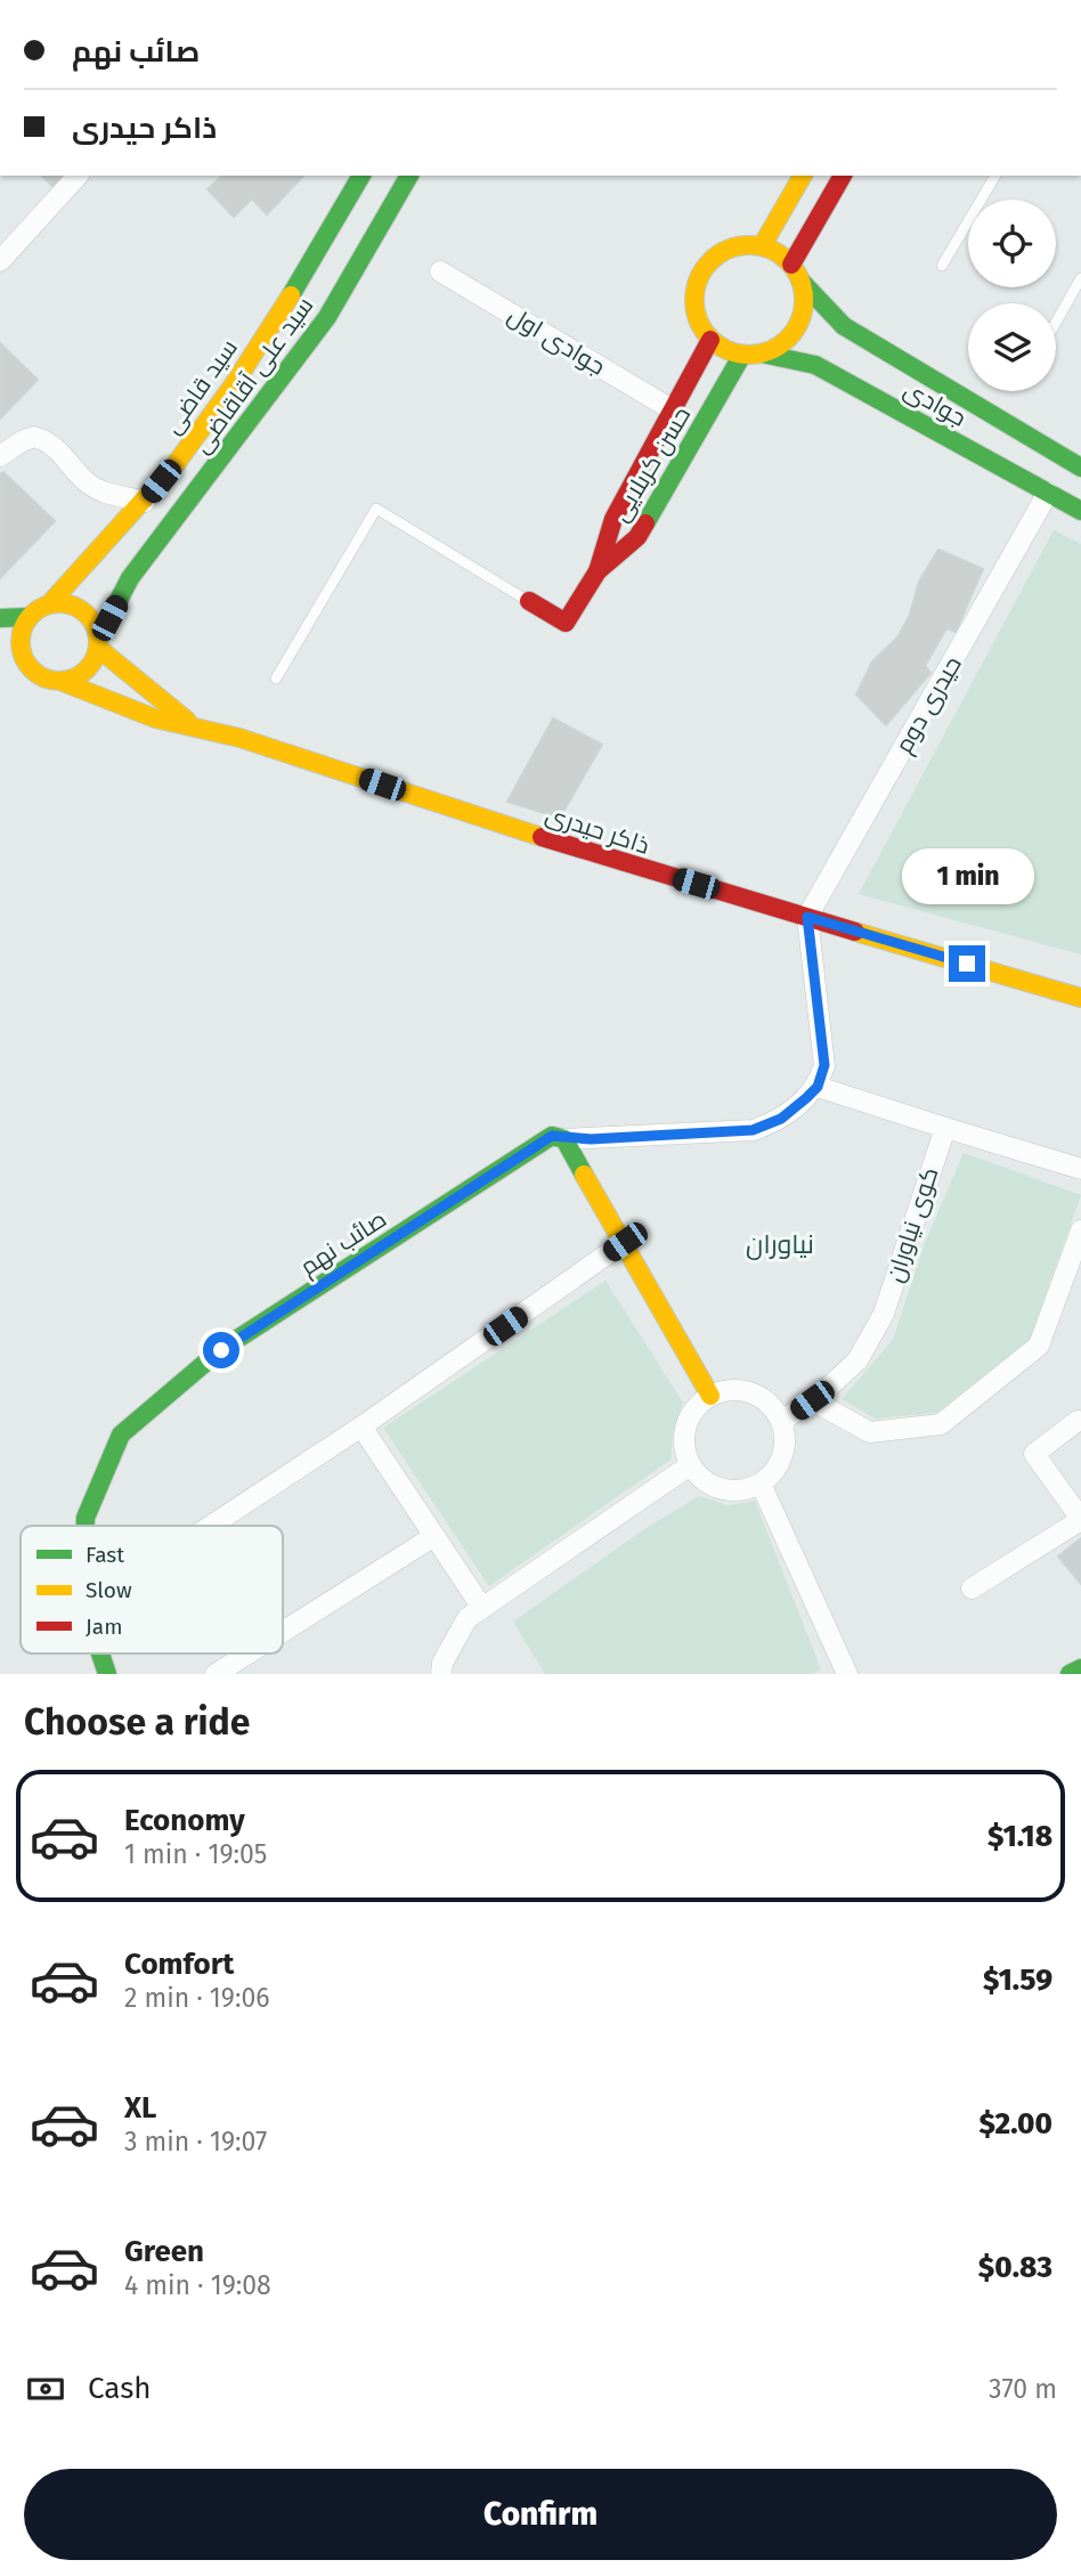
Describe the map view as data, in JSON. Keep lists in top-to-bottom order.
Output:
{
  "streets": {
    "street": [
      "جوادی اول",
      "سید علی آقاقاضی",
      "سید قاضی",
      "جوادی",
      "حسن کربلایی",
      "حیدری دوم",
      "ذاکر حیدری",
      "کوی نیاوران",
      "صائب نهم"
    ]
  },
  "crossings": [
    ["جوادی اول", "حسن کربلایی"],
    ["سید علی آقاقاضی", "سید قاضی"],
    ["سید علی آقاقاضی", "ذاکر حیدری"],
    ["سید قاضی", "ذاکر حیدری"],
    ["جوادی", "حسن کربلایی"],
    ["جوادی", "حیدری دوم"],
    ["حیدری دوم", "ذاکر حیدری"]
  ],
  "districts": ["نیاوران"],
  "legend": ["Fast", "Slow", "Jam"],
  "page": {
    "banner": ["صائب نهم", "ذاکر حیدری"],
    "bubble": "1 min",
    "heading": "Choose a ride",
    "list": [
      {
        "name": "Economy",
        "note": "1 min · 19:05",
        "value": "$1.18"
      },
      {
        "name": "Comfort",
        "note": "2 min · 19:06",
        "value": "$1.59"
      },
      {
        "name": "XL",
        "note": "3 min · 19:07",
        "value": "$2.00"
      },
      {
        "name": "Green",
        "note": "4 min · 19:08",
        "value": "$0.83"
      }
    ],
    "pay": ["Cash", "370 m"],
    "buttons": "Confirm"
  }
}
